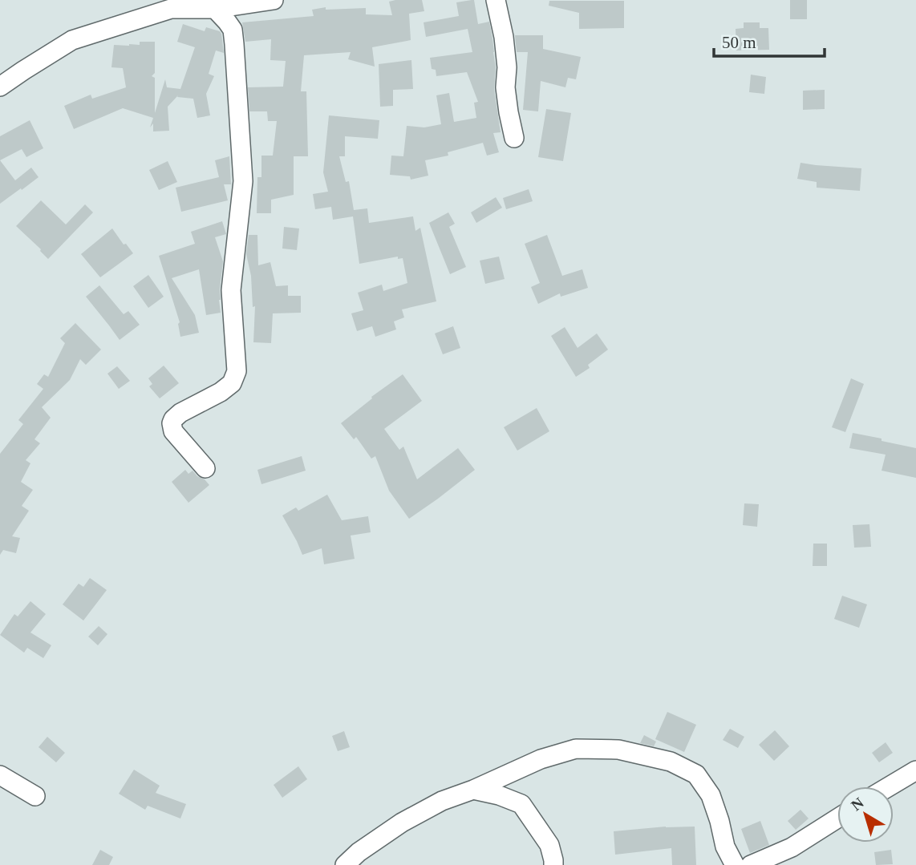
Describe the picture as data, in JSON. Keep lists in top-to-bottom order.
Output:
{
  "scale_bar": "50 m",
  "north": "top left"
}
